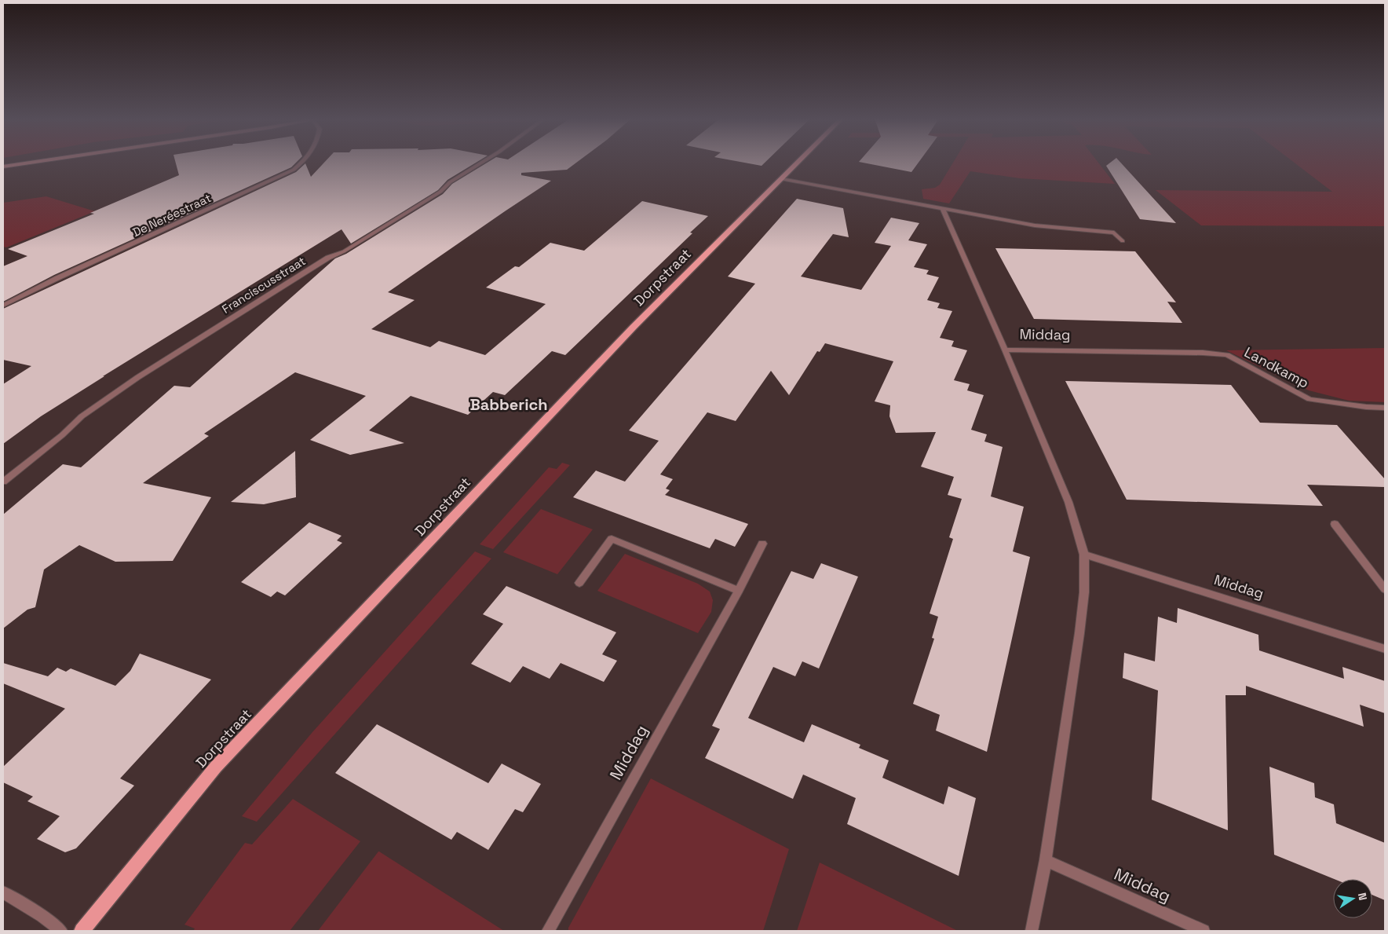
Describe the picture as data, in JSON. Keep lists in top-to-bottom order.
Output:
{
  "streets": {
    "main road": ["Dorpstraat"],
    "street": [
      "De Neréestraat",
      "Franciscusstraat",
      "Middag",
      "Landkamp"
    ]
  },
  "crossings": [
    ["Middag", "Landkamp"]
  ],
  "districts": ["Babberich"],
  "north": "right"
}
